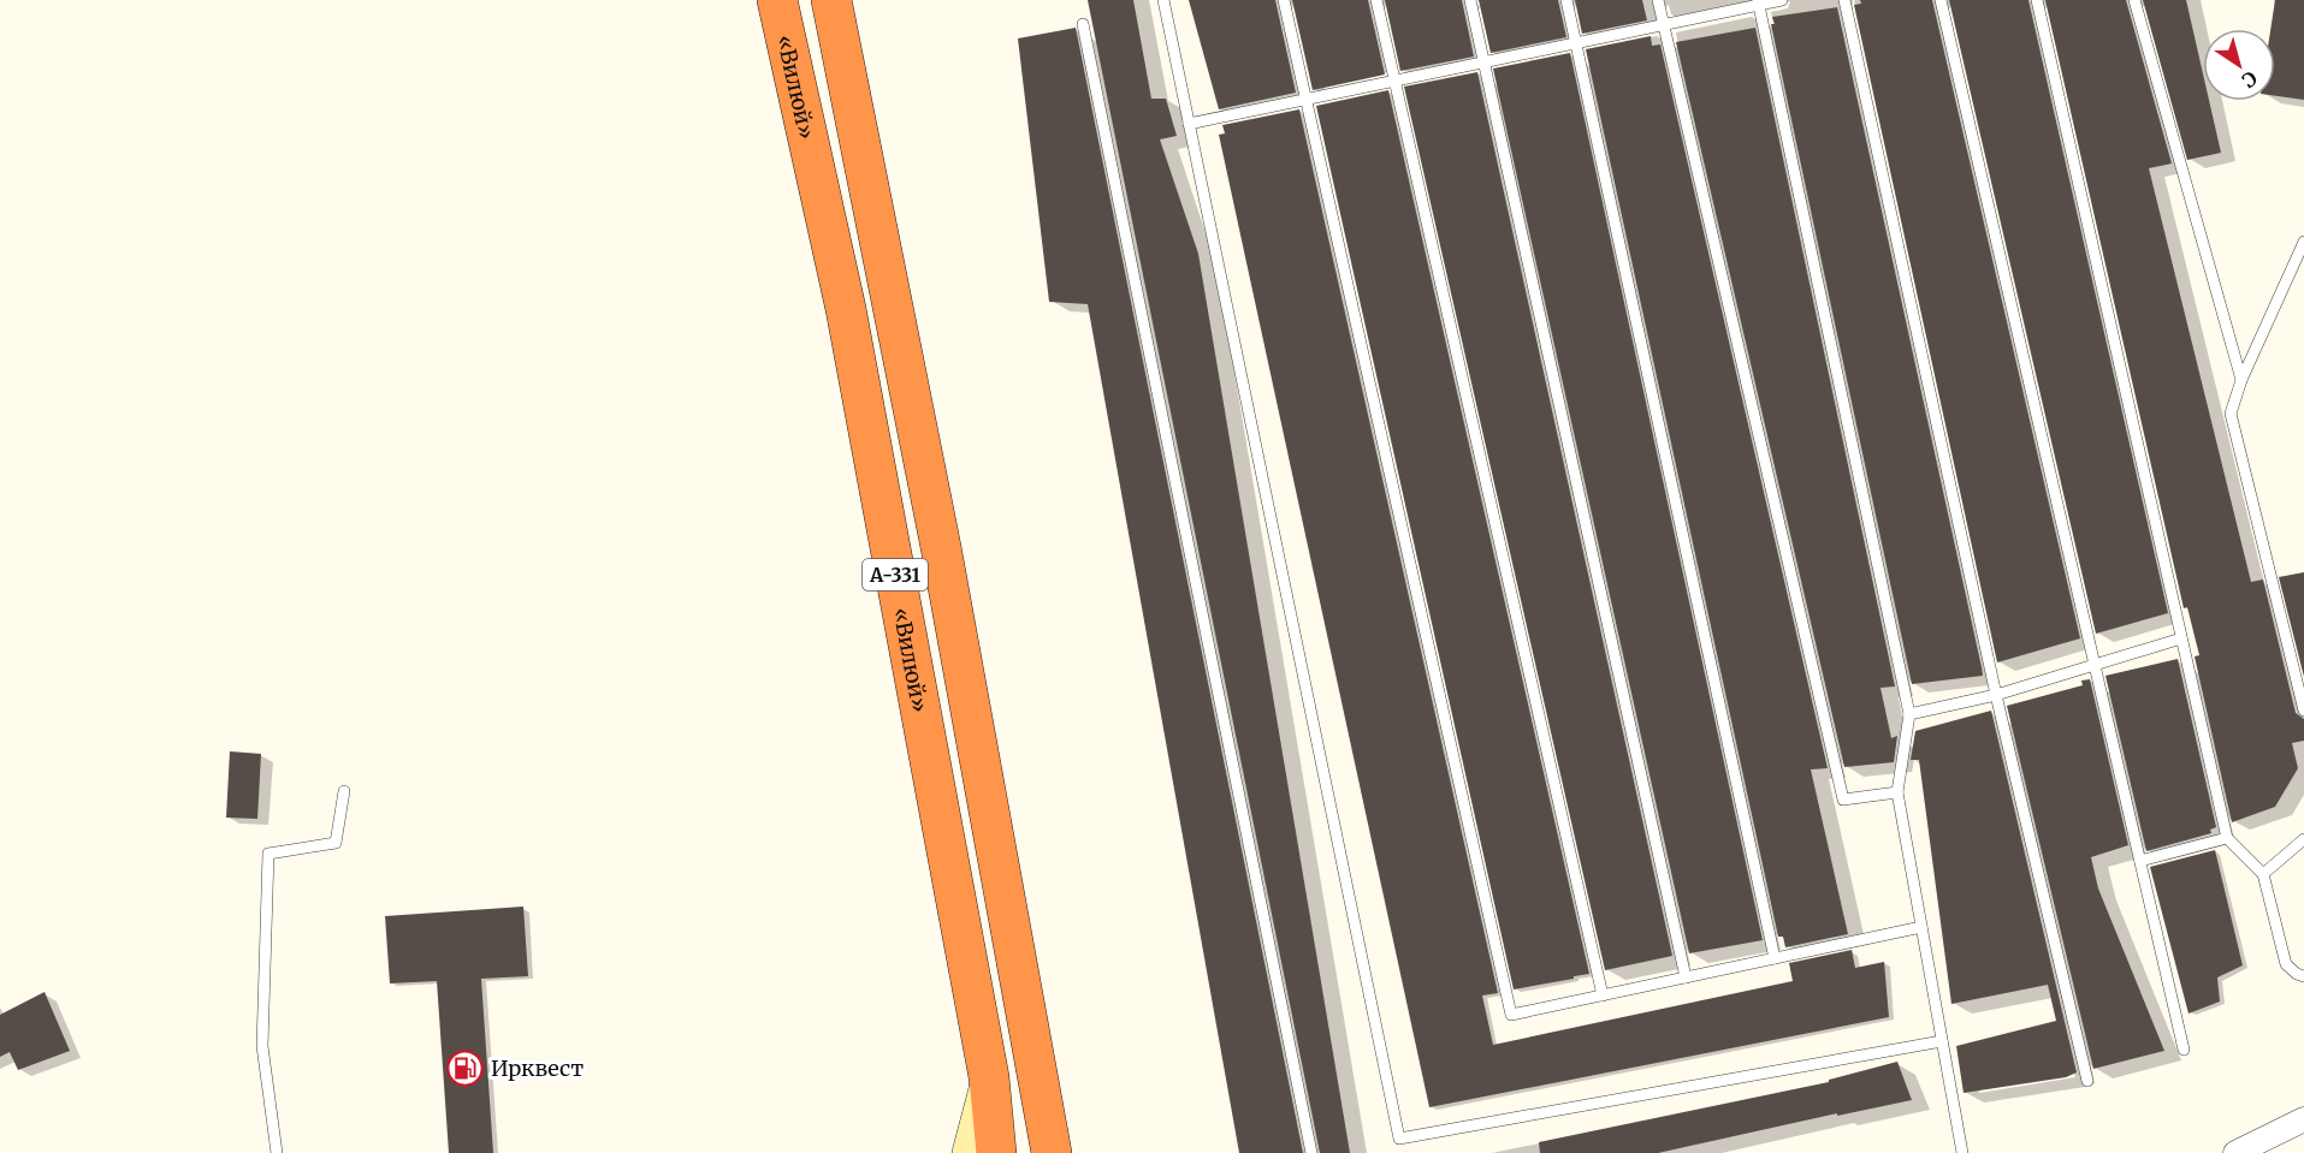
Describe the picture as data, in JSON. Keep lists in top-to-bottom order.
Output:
{
  "streets": {
    "highway": ["«Вилюй»", "А-331"]
  },
  "places": {
    "fuel station": ["Ирквест"]
  },
  "north": "bottom right"
}
